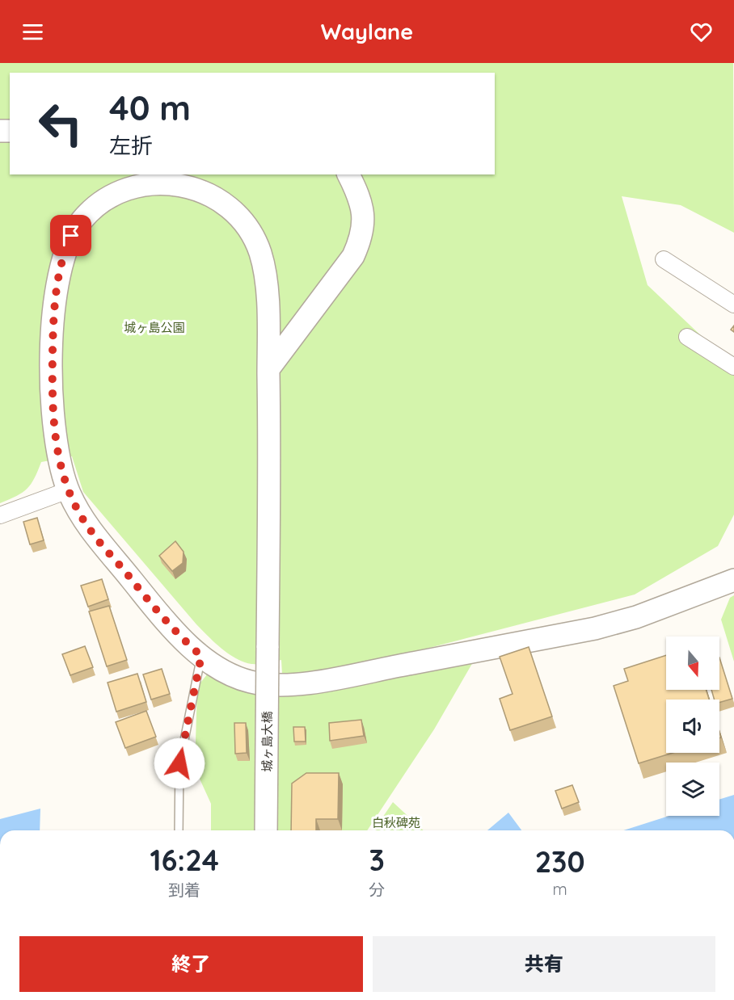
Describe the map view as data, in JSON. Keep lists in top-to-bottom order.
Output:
{
  "streets": {
    "street": ["城ヶ島大橋"]
  },
  "parks": ["城ヶ島公園", "白秋碑苑"],
  "north": "bottom",
  "page": {
    "header": "Waylane",
    "turn": ["40 m", "左折"],
    "eta": [
      "16:24",
      "到着",
      "3",
      "分",
      "230",
      "m"
    ],
    "buttons": ["終了", "共有"]
  }
}
